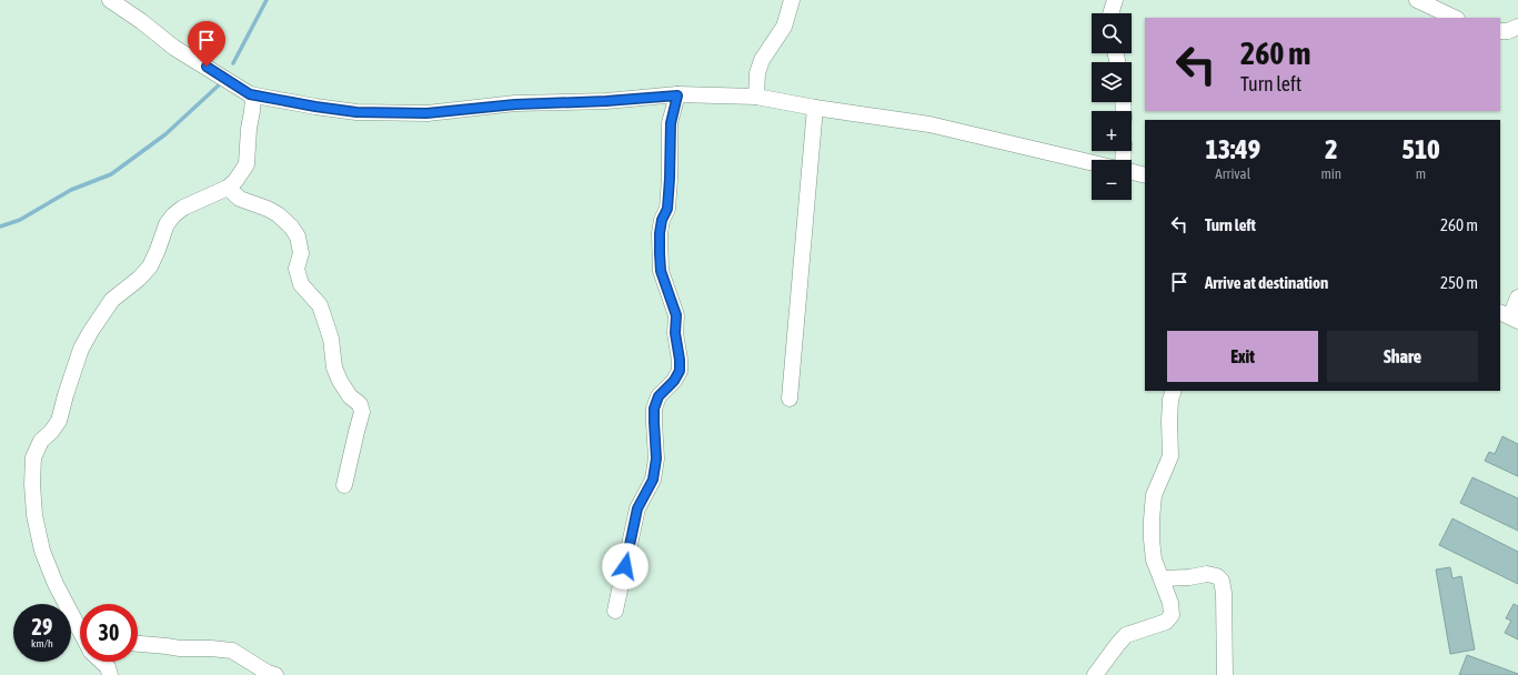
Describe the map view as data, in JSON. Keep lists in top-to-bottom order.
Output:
{
  "page": {
    "map_buttons": ["+", "−"],
    "turn": ["260 m", "Turn left"],
    "eta": [
      "13:49",
      "Arrival",
      "2",
      "min",
      "510",
      "m"
    ],
    "list": [
      {
        "name": "Turn left",
        "value": "260 m"
      },
      {
        "name": "Arrive at destination",
        "value": "250 m"
      }
    ],
    "buttons": ["Exit", "Share"],
    "speed": "29 km/h",
    "limit": "30"
  }
}
